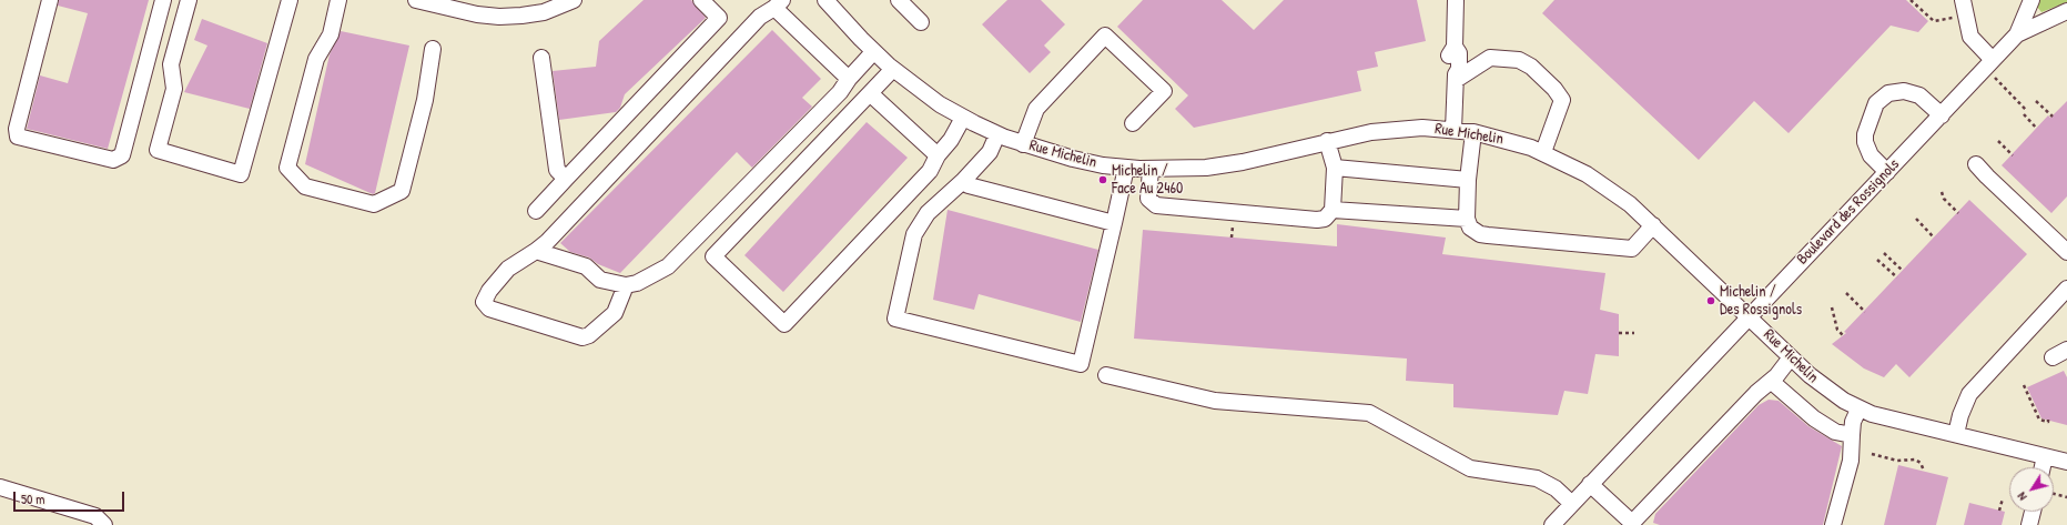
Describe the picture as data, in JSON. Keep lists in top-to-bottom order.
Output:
{
  "streets": {
    "street": ["Rue Michelin", "Boulevard des Rossignols"]
  },
  "crossings": [
    ["Rue Michelin", "Boulevard des Rossignols"]
  ],
  "places": ["Michelin / Face Au 2460", "Michelin / Des Rossignols"],
  "scale_bar": "50 m",
  "north": "bottom left"
}
